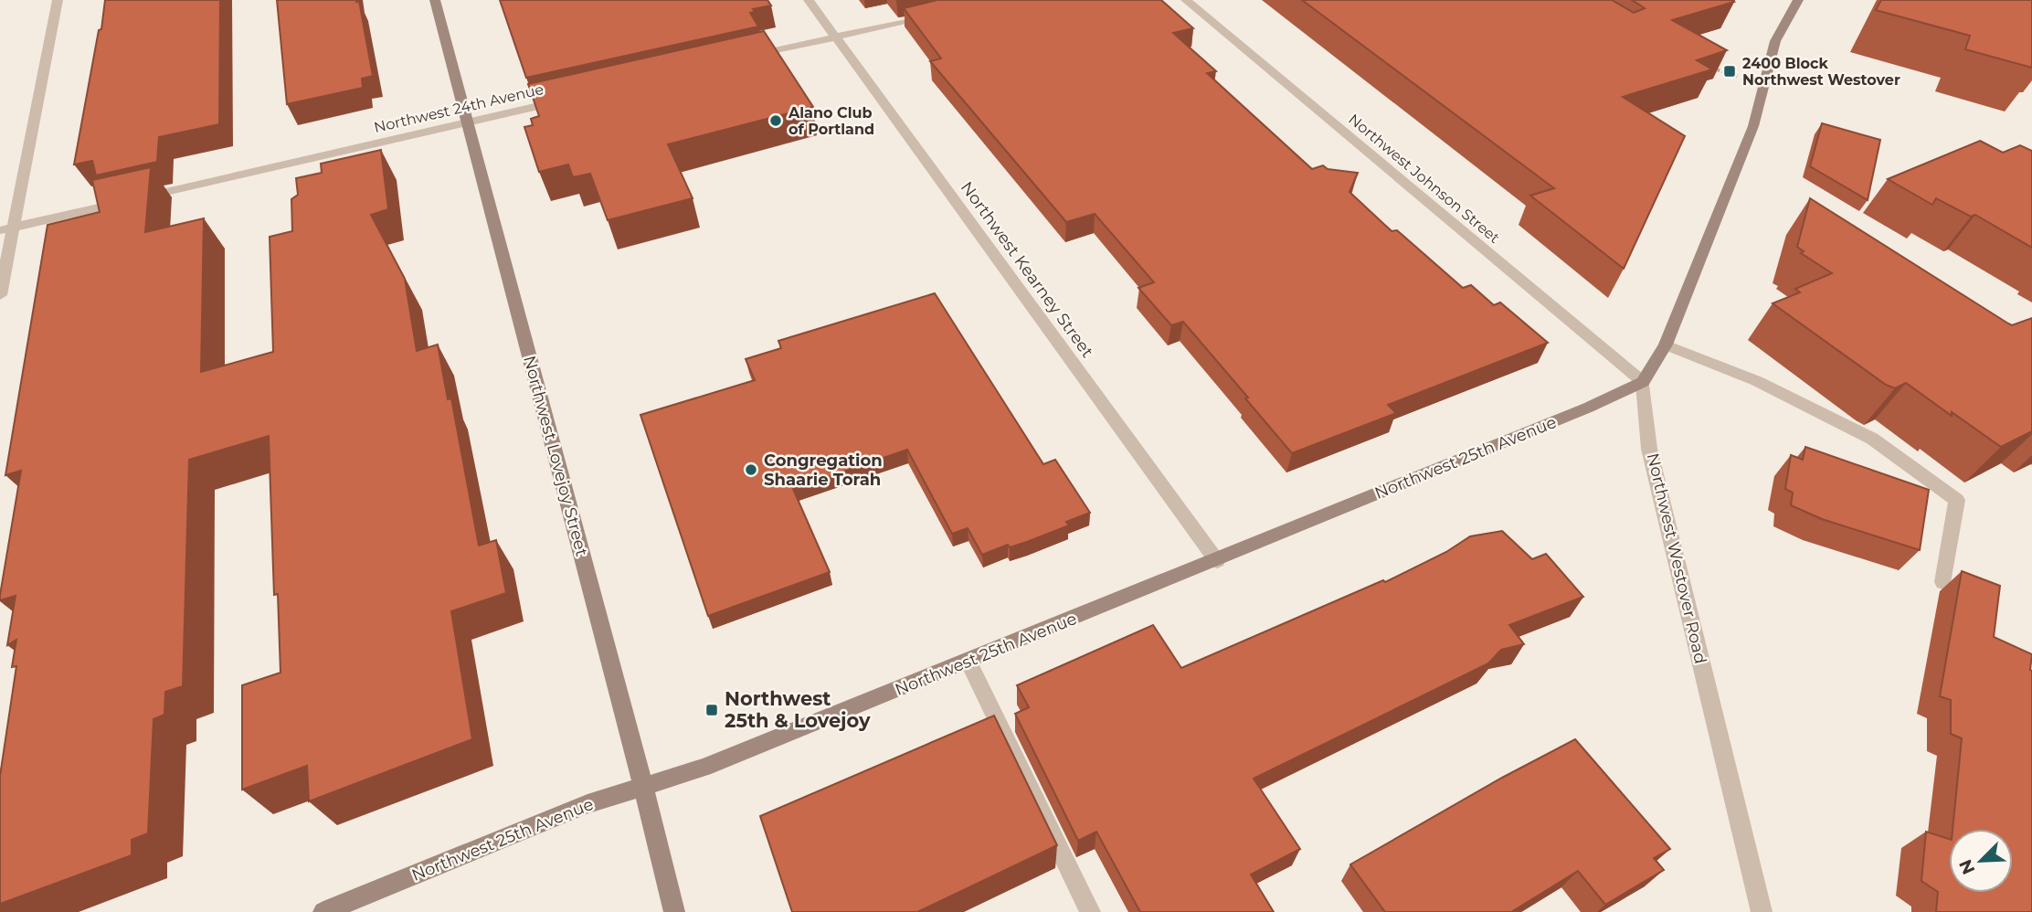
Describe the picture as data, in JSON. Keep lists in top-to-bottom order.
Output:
{
  "streets": {
    "street": [
      "Northwest 24th Avenue",
      "Northwest Johnson Street",
      "Northwest Kearney Street",
      "Northwest Lovejoy Street",
      "Northwest 25th Avenue",
      "Northwest Westover Road"
    ]
  },
  "crossings": [
    ["Northwest 24th Avenue", "Northwest Lovejoy Street"],
    ["Northwest Johnson Street", "Northwest 25th Avenue"],
    ["Northwest Johnson Street", "Northwest Westover Road"],
    ["Northwest Kearney Street", "Northwest 25th Avenue"],
    ["Northwest Lovejoy Street", "Northwest 25th Avenue"],
    ["Northwest 25th Avenue", "Northwest Westover Road"]
  ],
  "places": {
    "transit": ["2400 Block Northwest Westover", "Northwest 25th & Lovejoy"],
    "other": ["Alano Club of Portland", "Congregation Shaarie Torah"]
  },
  "north": "bottom left"
}
